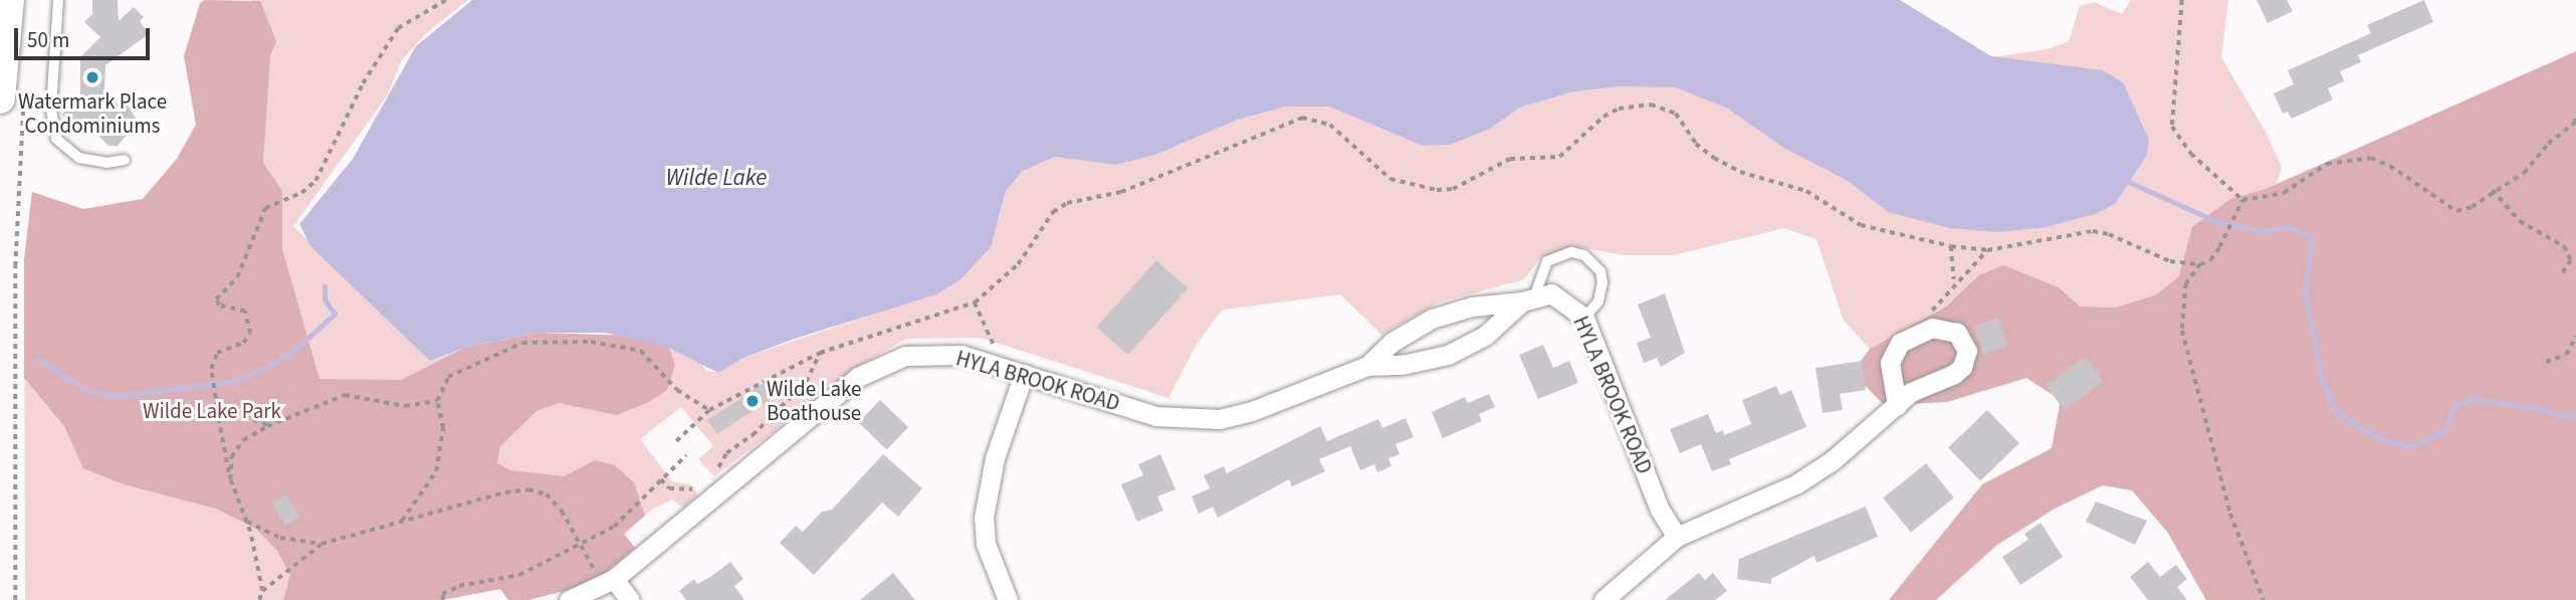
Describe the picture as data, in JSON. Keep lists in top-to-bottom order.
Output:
{
  "streets": {
    "street": ["HYLA BROOK ROAD"]
  },
  "water": ["Wilde Lake"],
  "parks": ["Wilde Lake Park"],
  "places": ["Watermark Place Condominiums", "Wilde Lake Boathouse"],
  "scale_bar": "50 m"
}
